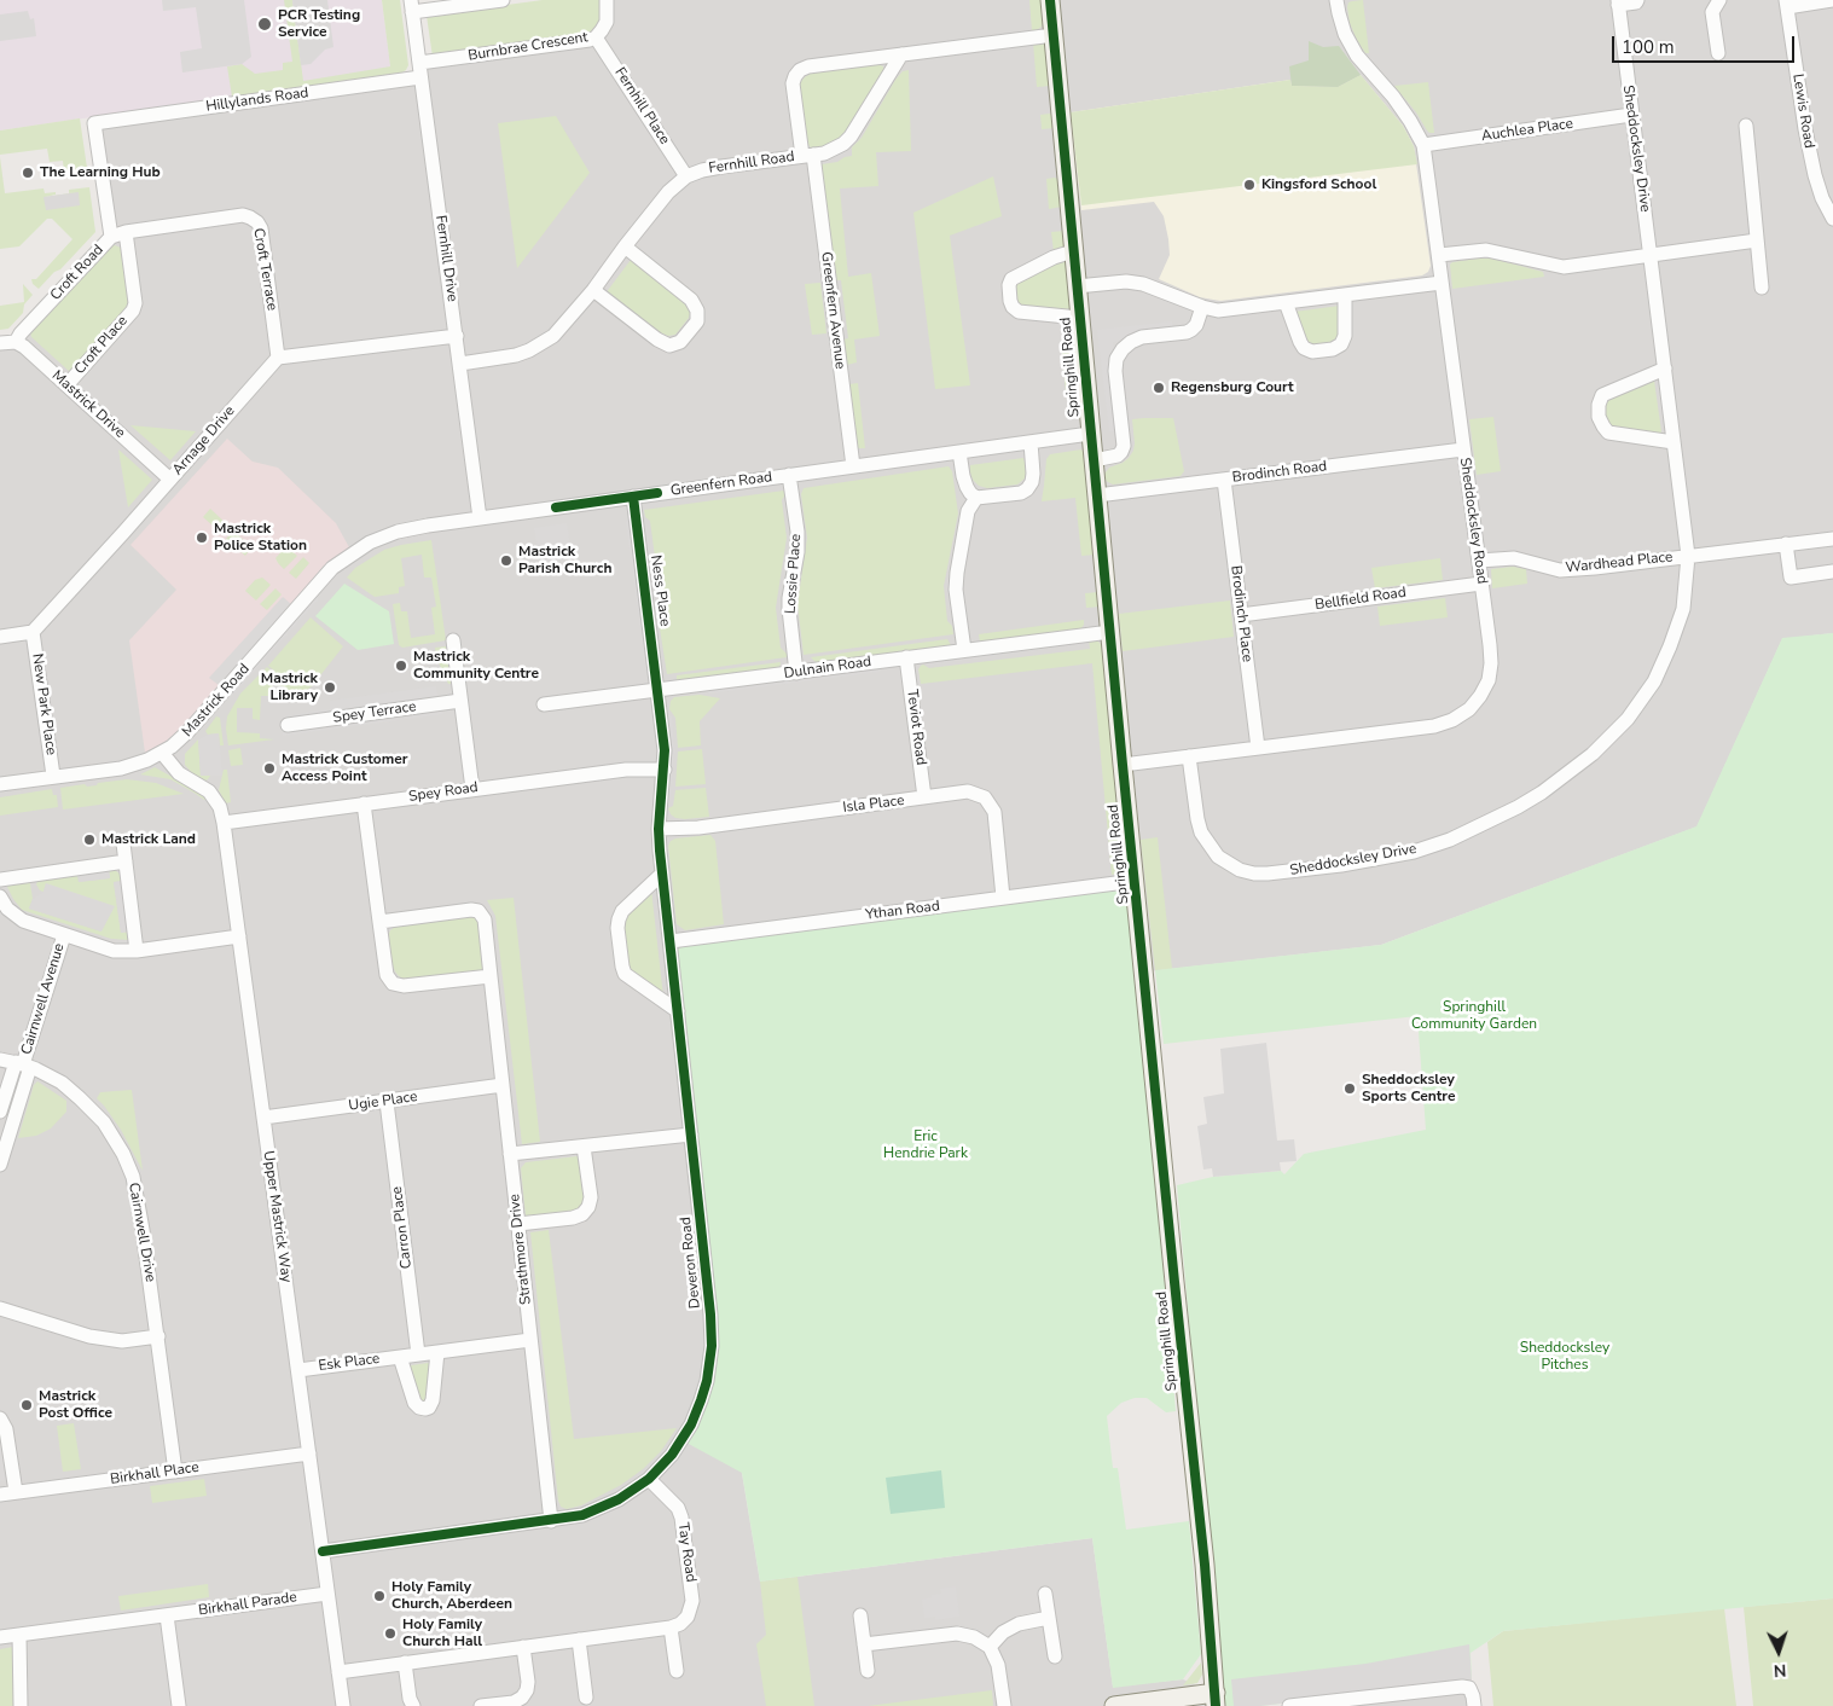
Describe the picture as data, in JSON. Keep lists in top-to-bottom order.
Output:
{
  "streets": {
    "street": [
      "Burnbrae Crescent",
      "Hillylands Road",
      "Fernhill Place",
      "Lewis Road",
      "Auchlea Place",
      "Sheddocksley Drive",
      "Fernhill Road",
      "Fernhill Drive",
      "Croft Terrace",
      "Croft Road",
      "Greenfern Avenue",
      "Croft Place",
      "Springhill Road",
      "Mastrick Drive",
      "Arnage Drive",
      "Brodinch Road",
      "Greenfern Road",
      "Sheddocksley Road",
      "Wardhead Place",
      "Lossie Place",
      "Ness Place",
      "Bellfield Road",
      "Brodinch Place",
      "Dulnain Road",
      "Mastrick Road",
      "New Park Place",
      "Spey Terrace",
      "Teviot Road",
      "Spey Road",
      "Isla Place",
      "Ythan Road",
      "Cairnwell Avenue",
      "Ugie Place",
      "Upper Mastrick Way",
      "Carron Place",
      "Cairnwell Drive",
      "Strathmore Drive",
      "Deveron Road",
      "Esk Place",
      "Birkhall Place",
      "Tay Road",
      "Birkhall Parade"
    ]
  },
  "crossings": [
    ["Burnbrae Crescent", "Hillylands Road"],
    ["Burnbrae Crescent", "Fernhill Place"],
    ["Burnbrae Crescent", "Fernhill Drive"],
    ["Hillylands Road", "Fernhill Drive"],
    ["Hillylands Road", "Croft Road"],
    ["Fernhill Place", "Fernhill Road"],
    ["Auchlea Place", "Sheddocksley Drive"],
    ["Auchlea Place", "Sheddocksley Road"],
    ["Sheddocksley Drive", "Sheddocksley Road"],
    ["Sheddocksley Drive", "Wardhead Place"],
    ["Fernhill Road", "Fernhill Drive"],
    ["Fernhill Road", "Greenfern Avenue"],
    ["Fernhill Road", "Springhill Road"],
    ["Fernhill Drive", "Greenfern Road"],
    ["Croft Terrace", "Croft Road"],
    ["Croft Terrace", "Croft Place"],
    ["Croft Terrace", "Arnage Drive"],
    ["Croft Road", "Mastrick Drive"],
    ["Greenfern Avenue", "Greenfern Road"],
    ["Croft Place", "Mastrick Drive"],
    ["Springhill Road", "Brodinch Road"],
    ["Springhill Road", "Greenfern Road"],
    ["Springhill Road", "Sheddocksley Road"],
    ["Springhill Road", "Dulnain Road"],
    ["Springhill Road", "Ythan Road"],
    ["Mastrick Drive", "Arnage Drive"],
    ["Arnage Drive", "New Park Place"],
    ["Brodinch Road", "Sheddocksley Road"],
    ["Brodinch Road", "Brodinch Place"],
    ["Greenfern Road", "Lossie Place"],
    ["Greenfern Road", "Ness Place"],
    ["Greenfern Road", "Mastrick Road"],
    ["Sheddocksley Road", "Wardhead Place"],
    ["Sheddocksley Road", "Bellfield Road"],
    ["Sheddocksley Road", "Brodinch Place"],
    ["Lossie Place", "Dulnain Road"],
    ["Ness Place", "Dulnain Road"],
    ["Ness Place", "Deveron Road"],
    ["Bellfield Road", "Brodinch Place"],
    ["Dulnain Road", "Teviot Road"],
    ["Dulnain Road", "Deveron Road"],
    ["Mastrick Road", "New Park Place"],
    ["Mastrick Road", "Upper Mastrick Way"],
    ["Teviot Road", "Isla Place"],
    ["Spey Road", "Upper Mastrick Way"],
    ["Spey Road", "Deveron Road"],
    ["Isla Place", "Ythan Road"],
    ["Isla Place", "Deveron Road"],
    ["Ythan Road", "Deveron Road"],
    ["Cairnwell Avenue", "Cairnwell Drive"],
    ["Ugie Place", "Upper Mastrick Way"],
    ["Ugie Place", "Carron Place"],
    ["Ugie Place", "Strathmore Drive"],
    ["Upper Mastrick Way", "Deveron Road"],
    ["Upper Mastrick Way", "Esk Place"],
    ["Upper Mastrick Way", "Birkhall Place"],
    ["Upper Mastrick Way", "Birkhall Parade"],
    ["Carron Place", "Esk Place"],
    ["Cairnwell Drive", "Birkhall Place"],
    ["Strathmore Drive", "Deveron Road"],
    ["Strathmore Drive", "Esk Place"],
    ["Deveron Road", "Tay Road"]
  ],
  "parks": ["Springhill Community Garden", "Eric Hendrie Park", "Sheddocksley Pitches"],
  "places": [
    "PCR Testing Service",
    "The Learning Hub",
    "Kingsford School",
    "Regensburg Court",
    "Mastrick Police Station",
    "Mastrick Parish Church",
    "Mastrick Community Centre",
    "Mastrick Library",
    "Mastrick Customer Access Point",
    "Mastrick Land",
    "Sheddocksley Sports Centre",
    "Mastrick Post Office",
    "Holy Family Church, Aberdeen",
    "Holy Family Church Hall"
  ],
  "scale_bar": "100 m",
  "north": "bottom"
}
